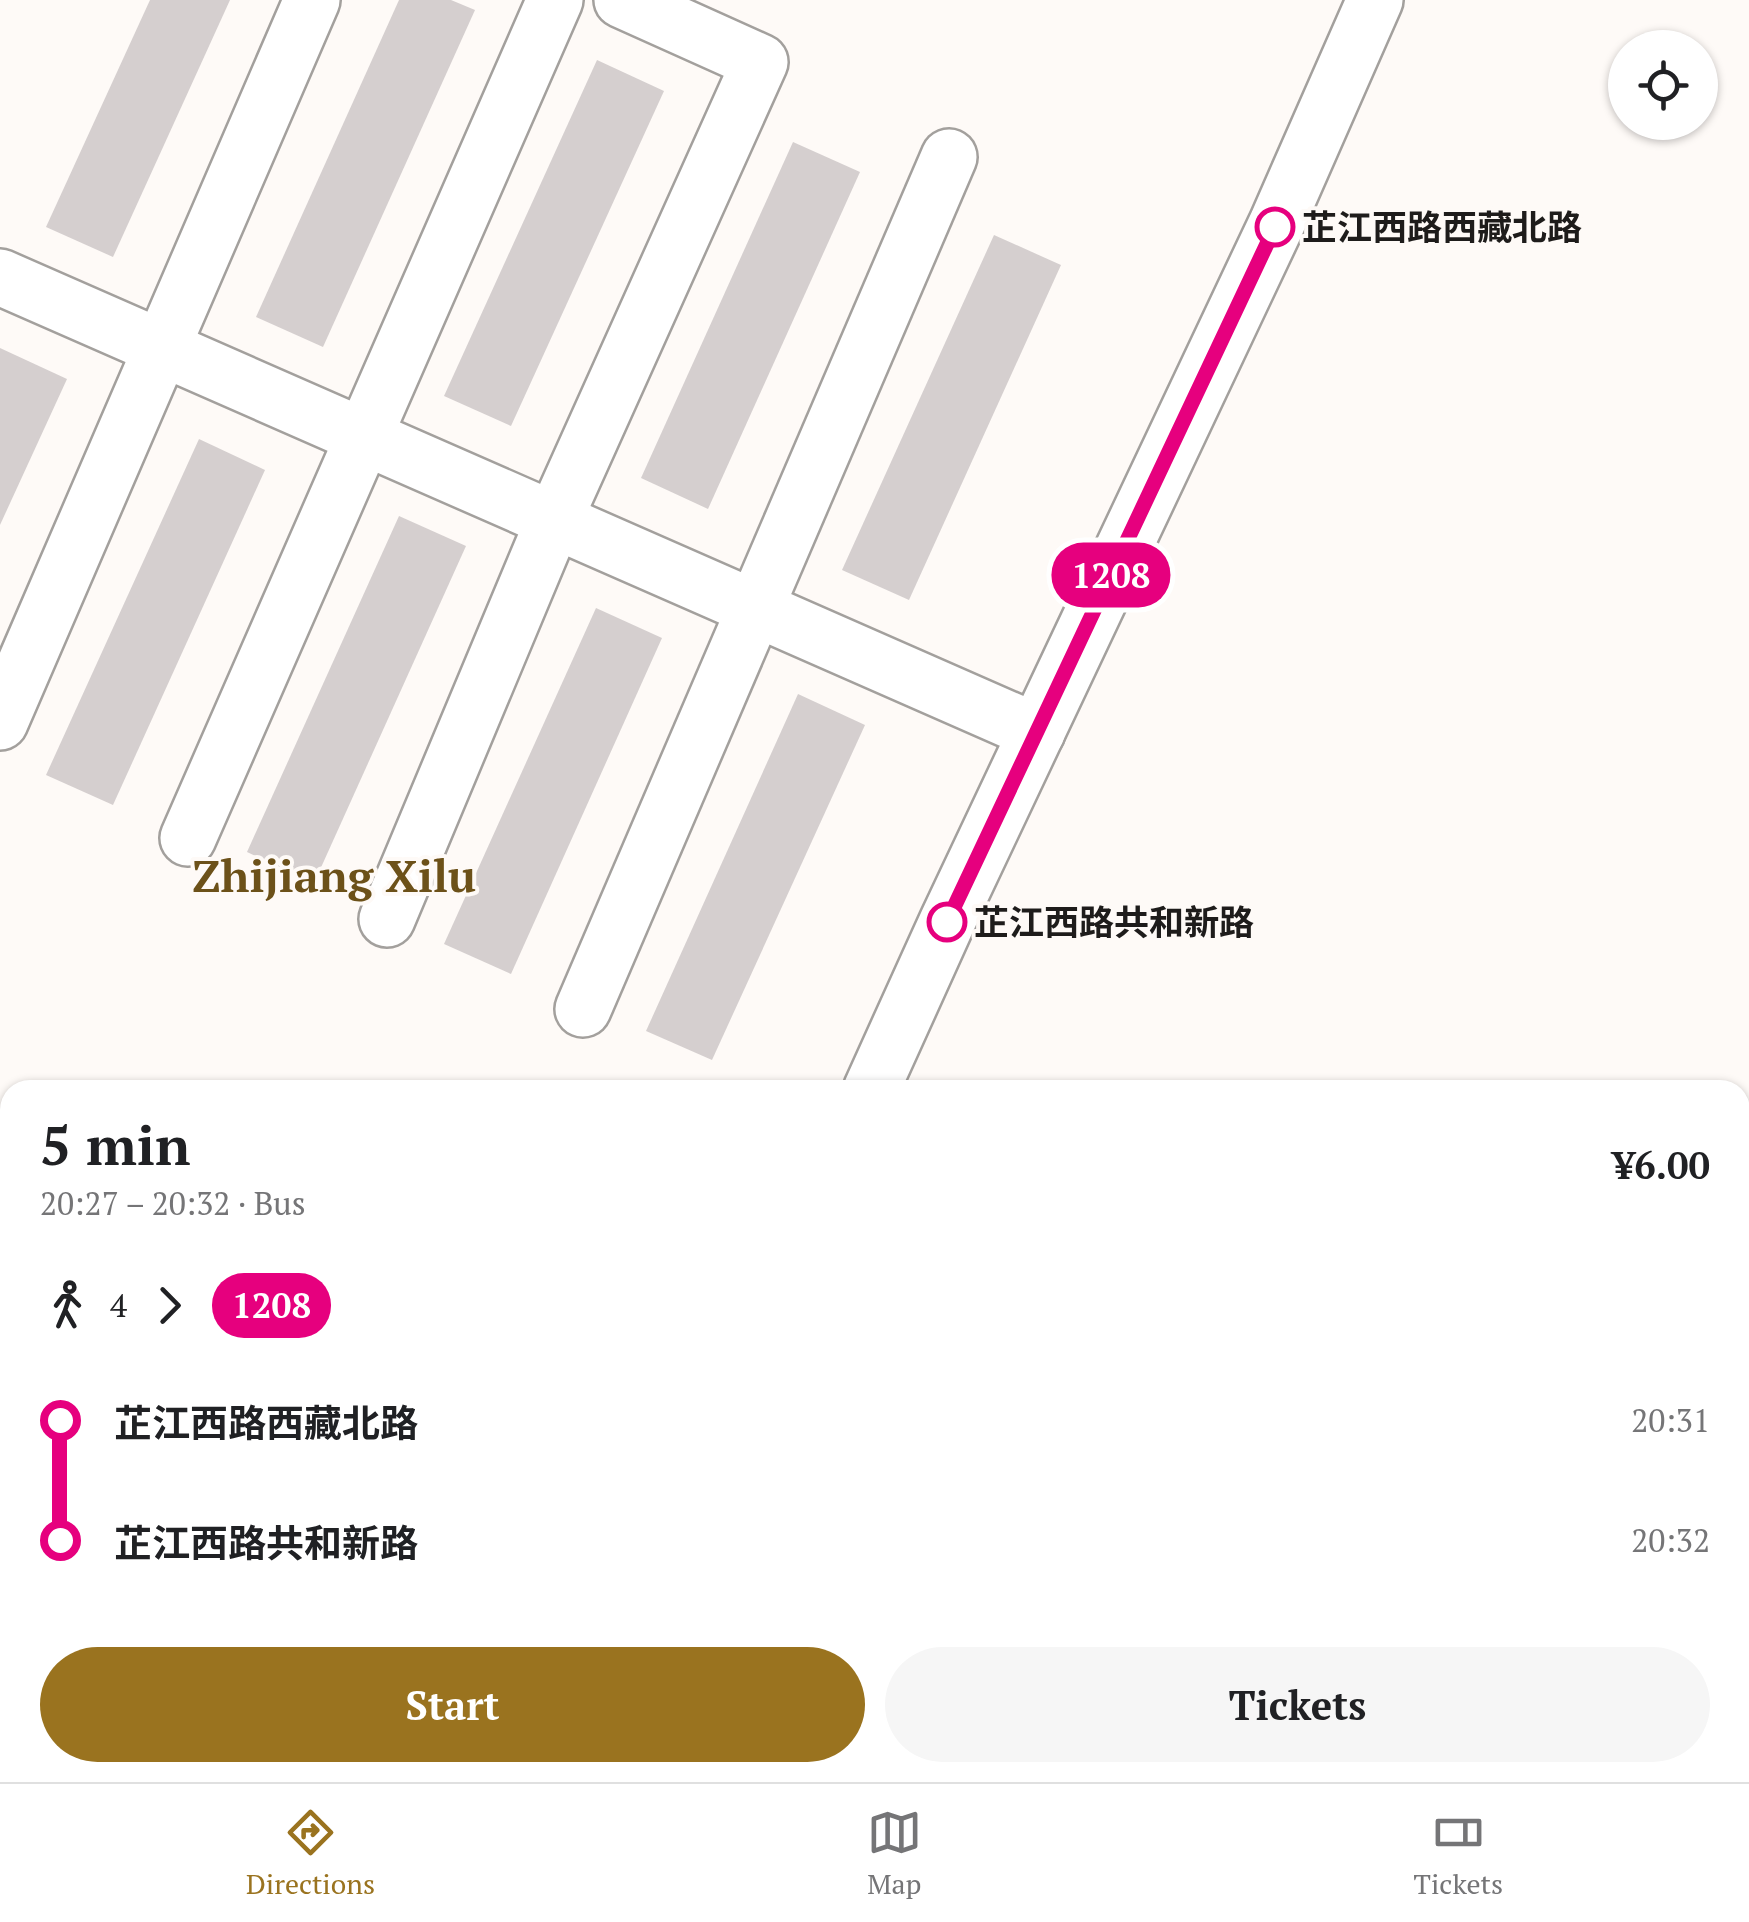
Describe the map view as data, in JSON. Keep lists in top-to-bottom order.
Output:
{
  "districts": ["Zhijiang Xilu"],
  "places": ["芷江西路西藏北路", "芷江西路共和新路"],
  "lines": ["bus line 1208"],
  "page": {
    "on_map": "1208",
    "heading": ["5 min", "20:27 – 20:32 · Bus", "¥6.00"],
    "legs": ["4", "1208"],
    "list": [
      {
        "name": "芷江西路西藏北路",
        "value": "20:31"
      },
      {
        "name": "芷江西路共和新路",
        "value": "20:32"
      }
    ],
    "buttons": ["Start", "Tickets"],
    "tabs": ["Directions", "Map", "Tickets"]
  }
}
